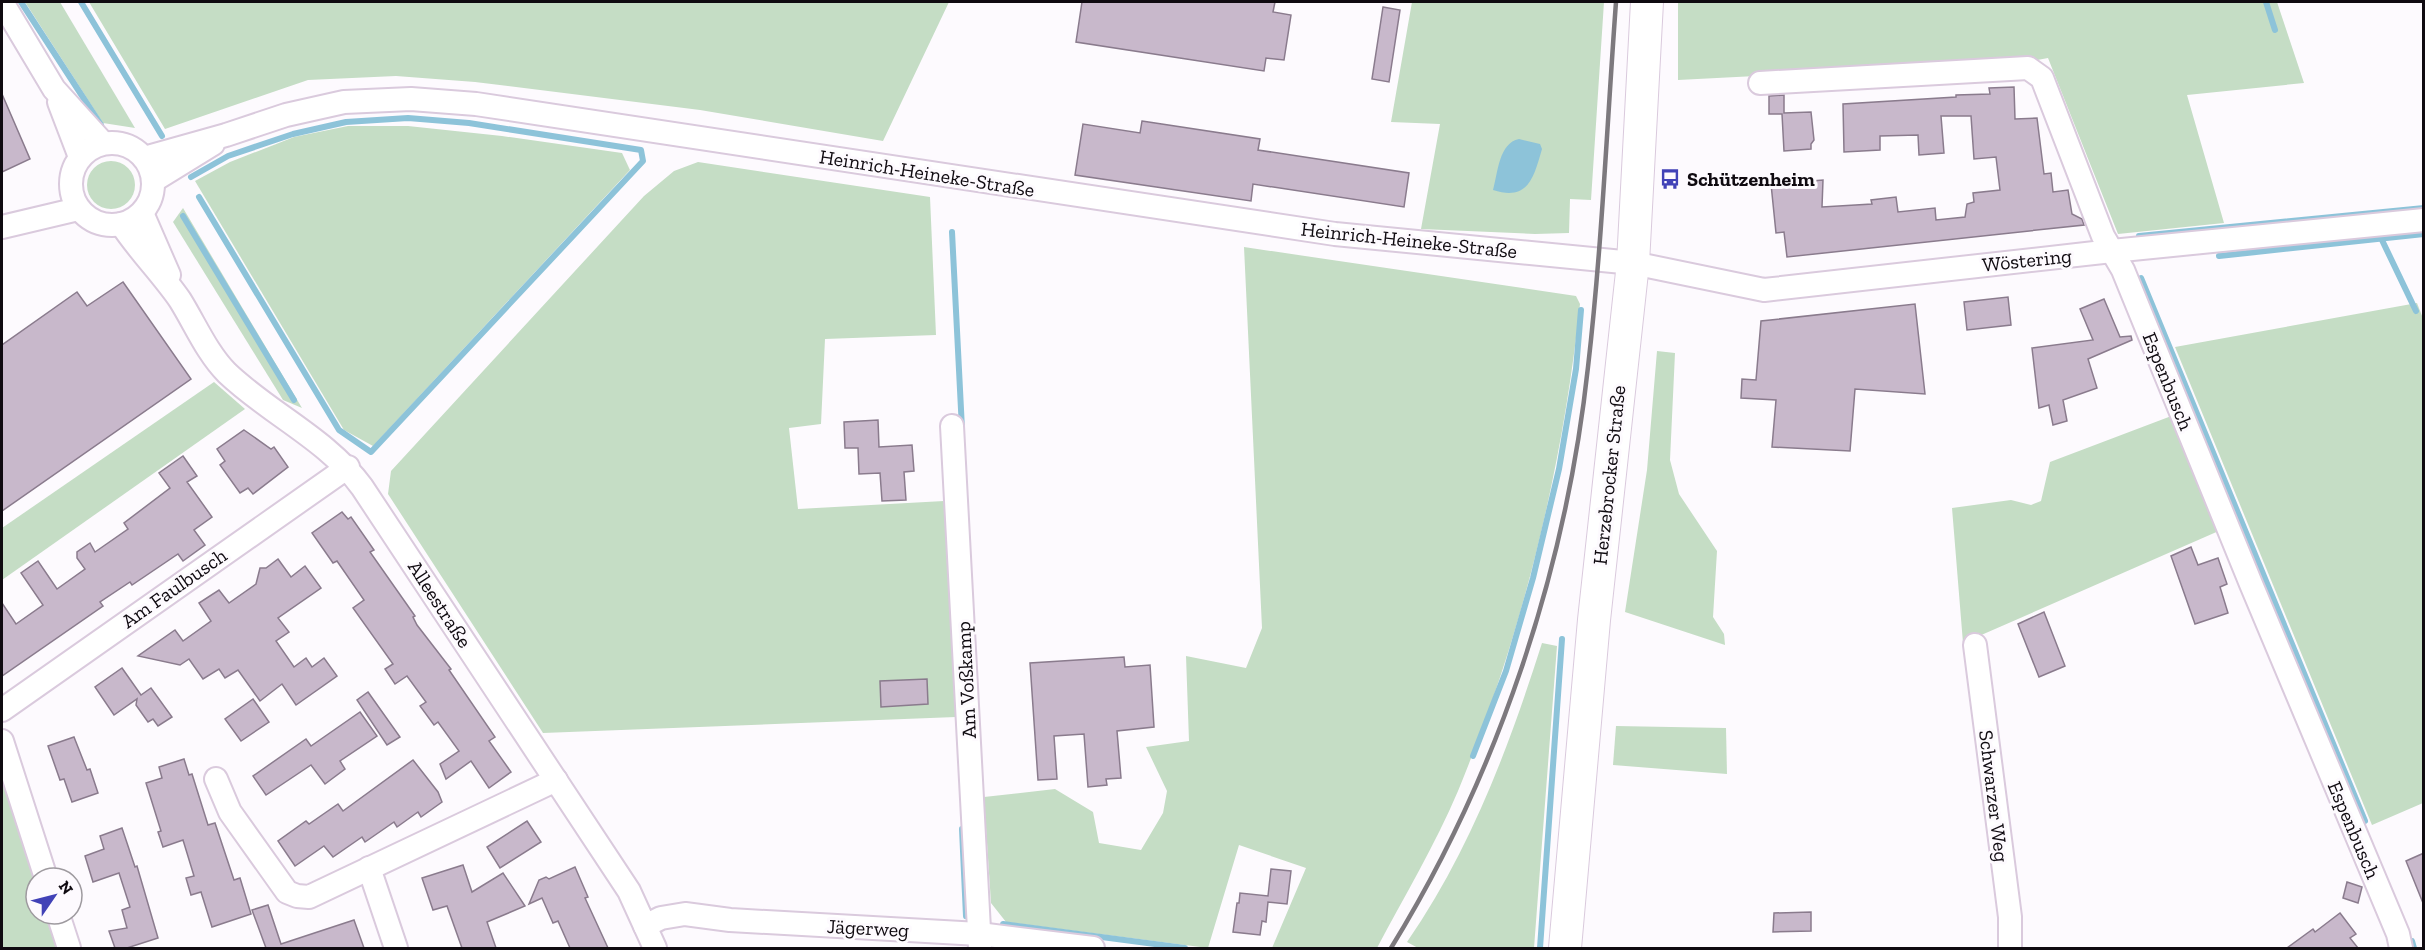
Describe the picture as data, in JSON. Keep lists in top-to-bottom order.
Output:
{
  "streets": {
    "main road": ["Herzebrocker Straße"],
    "street": [
      "Heinrich-Heineke-Straße",
      "Wöstering",
      "Espenbusch",
      "Am Faulbusch",
      "Alleestraße",
      "Am Voßkamp",
      "Schwarzer Weg",
      "Jägerweg"
    ]
  },
  "crossings": [
    ["Heinrich-Heineke-Straße", "Wöstering"],
    ["Heinrich-Heineke-Straße", "Herzebrocker Straße"],
    ["Heinrich-Heineke-Straße", "Alleestraße"],
    ["Wöstering", "Espenbusch"],
    ["Wöstering", "Herzebrocker Straße"],
    ["Am Faulbusch", "Alleestraße"],
    ["Alleestraße", "Jägerweg"],
    ["Am Voßkamp", "Jägerweg"]
  ],
  "places": {
    "bus stop": ["Schützenheim"]
  },
  "north": "top right"
}
